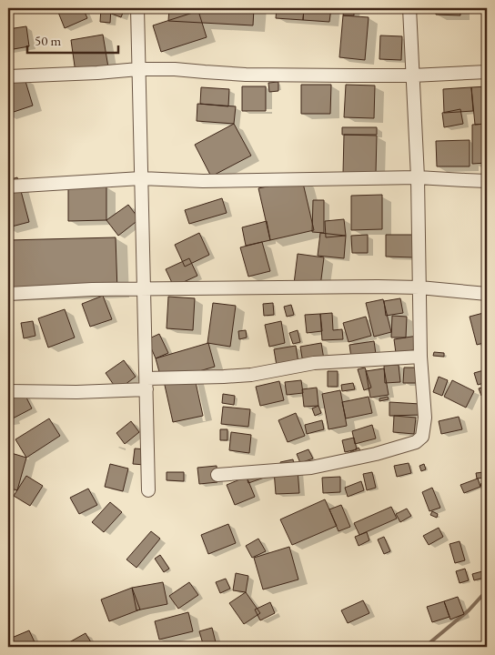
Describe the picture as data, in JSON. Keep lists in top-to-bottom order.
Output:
{
  "scale_bar": "50 m"
}
